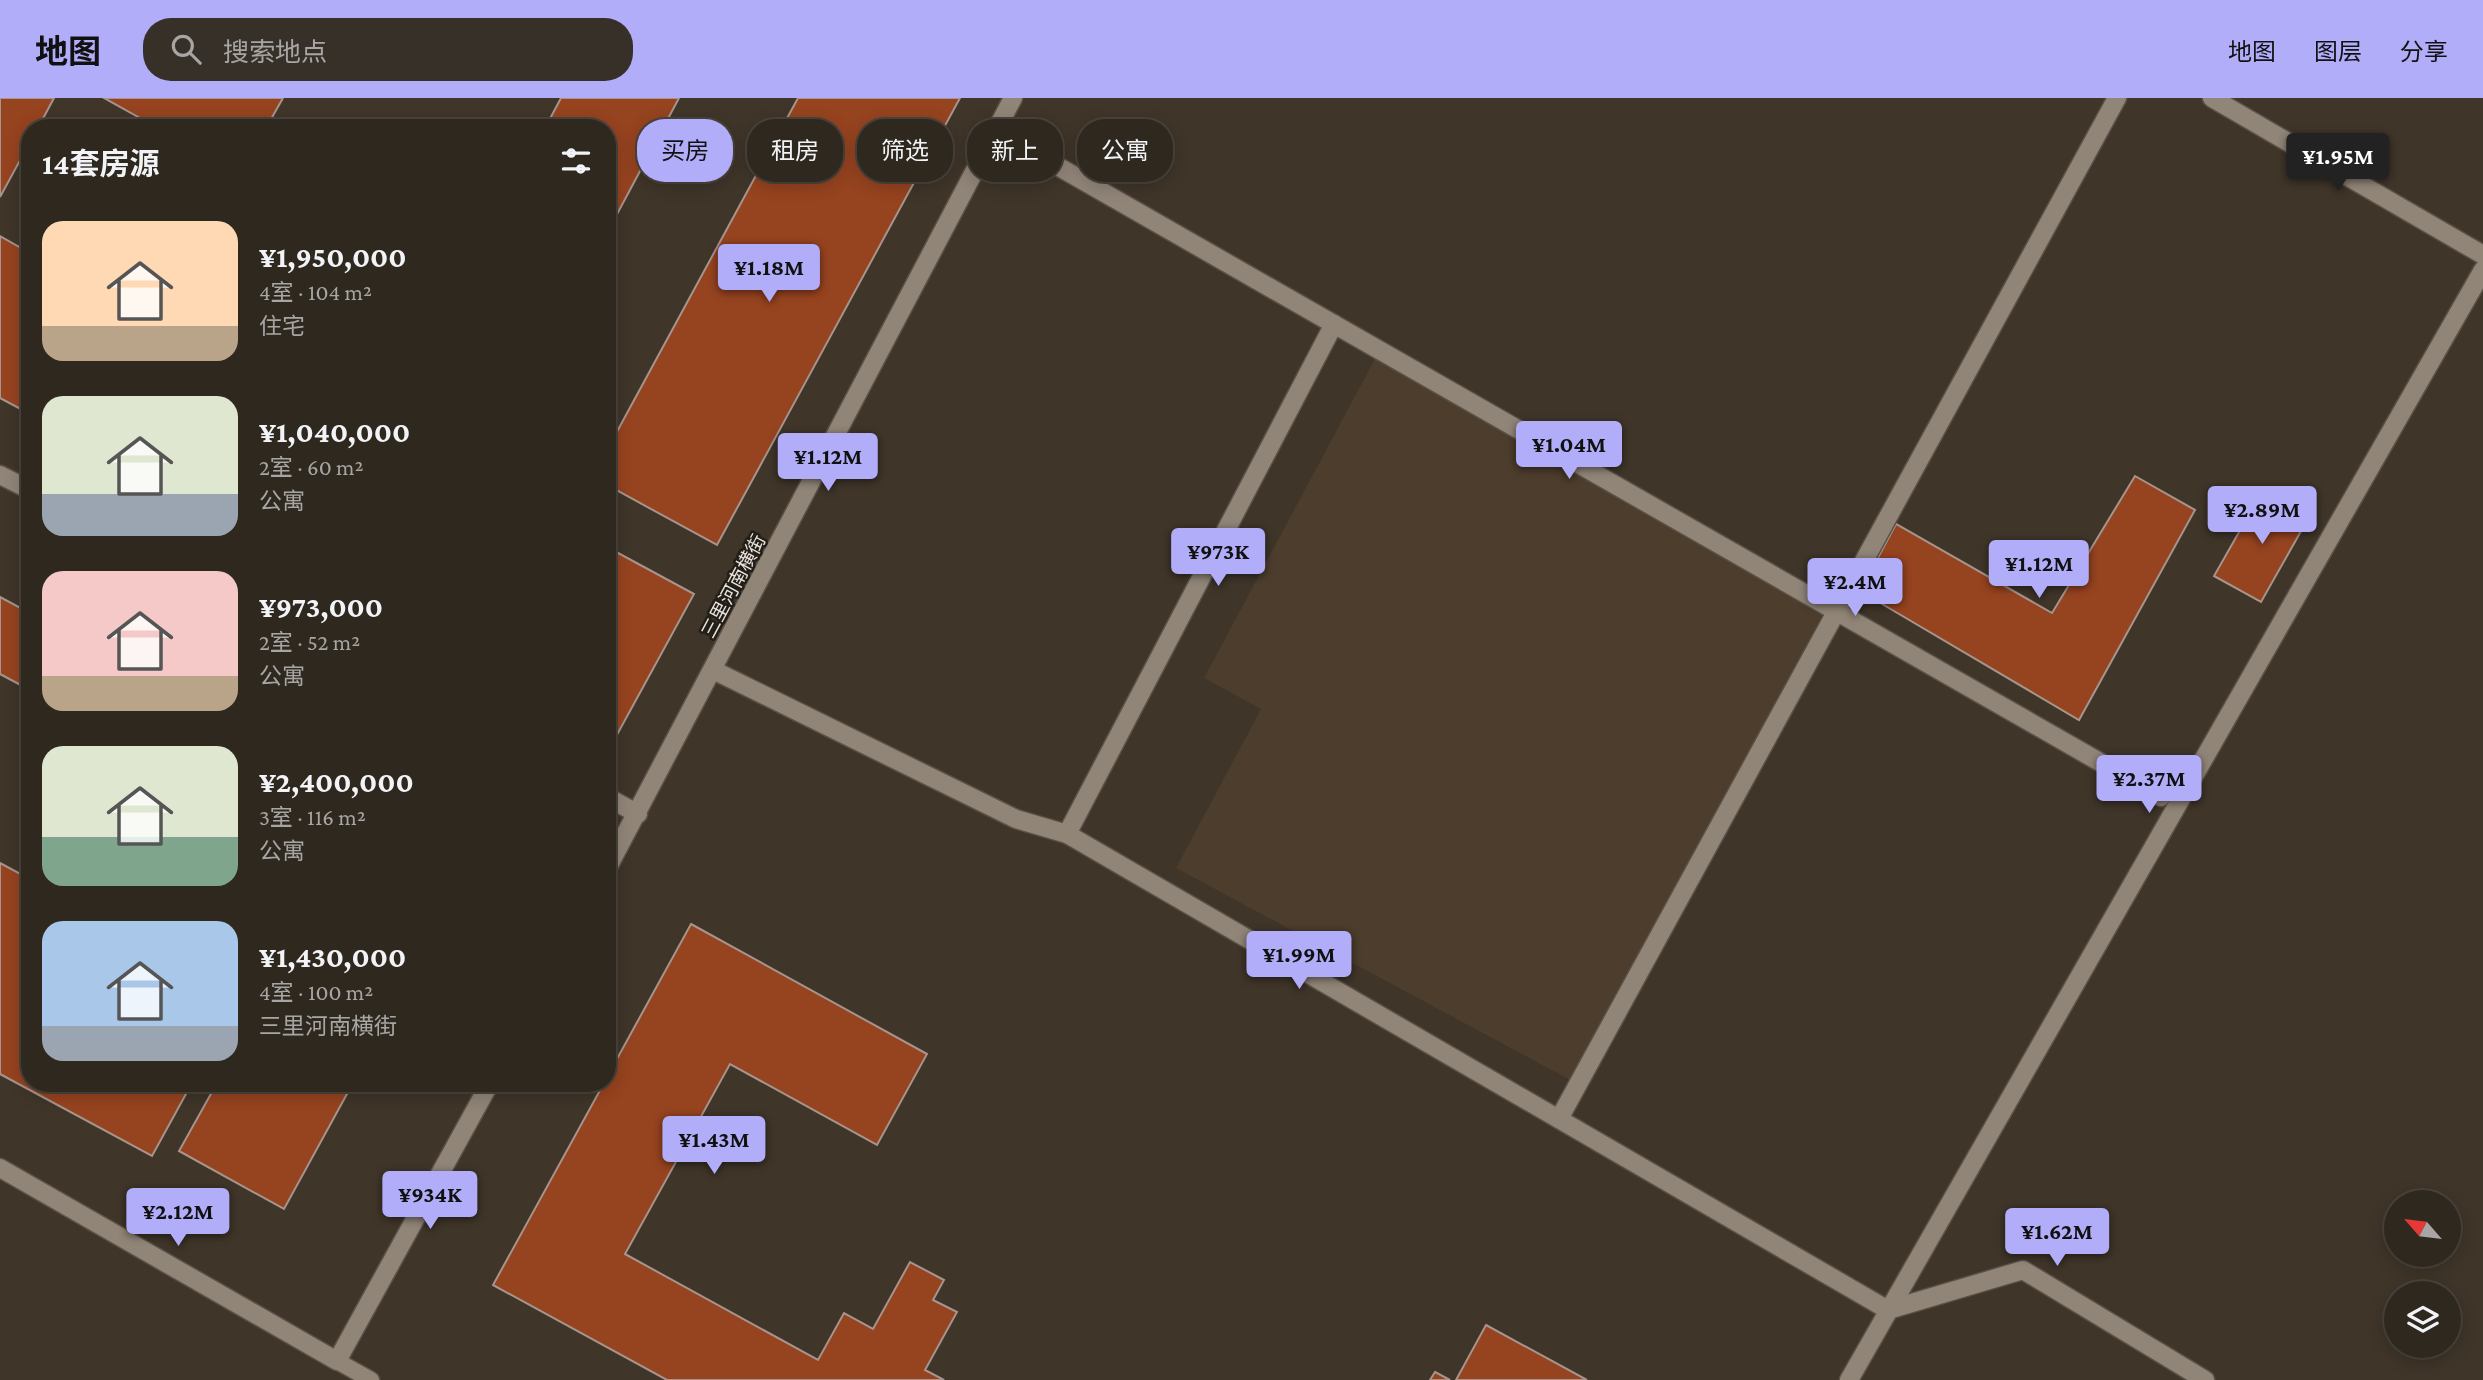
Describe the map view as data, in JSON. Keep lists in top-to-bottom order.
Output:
{
  "streets": {
    "street": ["三里河南横街"]
  },
  "north": "top left",
  "page": {
    "header": "地图",
    "search": "搜索地点",
    "nav": ["地图", "图层", "分享"],
    "chip": [
      "买房",
      "租房",
      "筛选",
      "新上",
      "公寓"
    ],
    "heading": "14套房源",
    "price": [
      "¥1.95M",
      "¥1.18M",
      "¥1.04M",
      "¥1.12M",
      "¥2.89M",
      "¥973K",
      "¥1.12M",
      "¥2.4M",
      "¥2.37M",
      "¥1.99M",
      "¥1.43M",
      "¥934K",
      "¥2.12M",
      "¥1.62M"
    ],
    "list": [
      {
        "name": "¥1,950,000",
        "note": "4室 · 104 m² · 住宅"
      },
      {
        "name": "¥1,040,000",
        "note": "2室 · 60 m² · 公寓"
      },
      {
        "name": "¥973,000",
        "note": "2室 · 52 m² · 公寓"
      },
      {
        "name": "¥2,400,000",
        "note": "3室 · 116 m² · 公寓"
      },
      {
        "name": "¥1,430,000",
        "note": "4室 · 100 m² · 三里河南横街"
      }
    ]
  }
}
